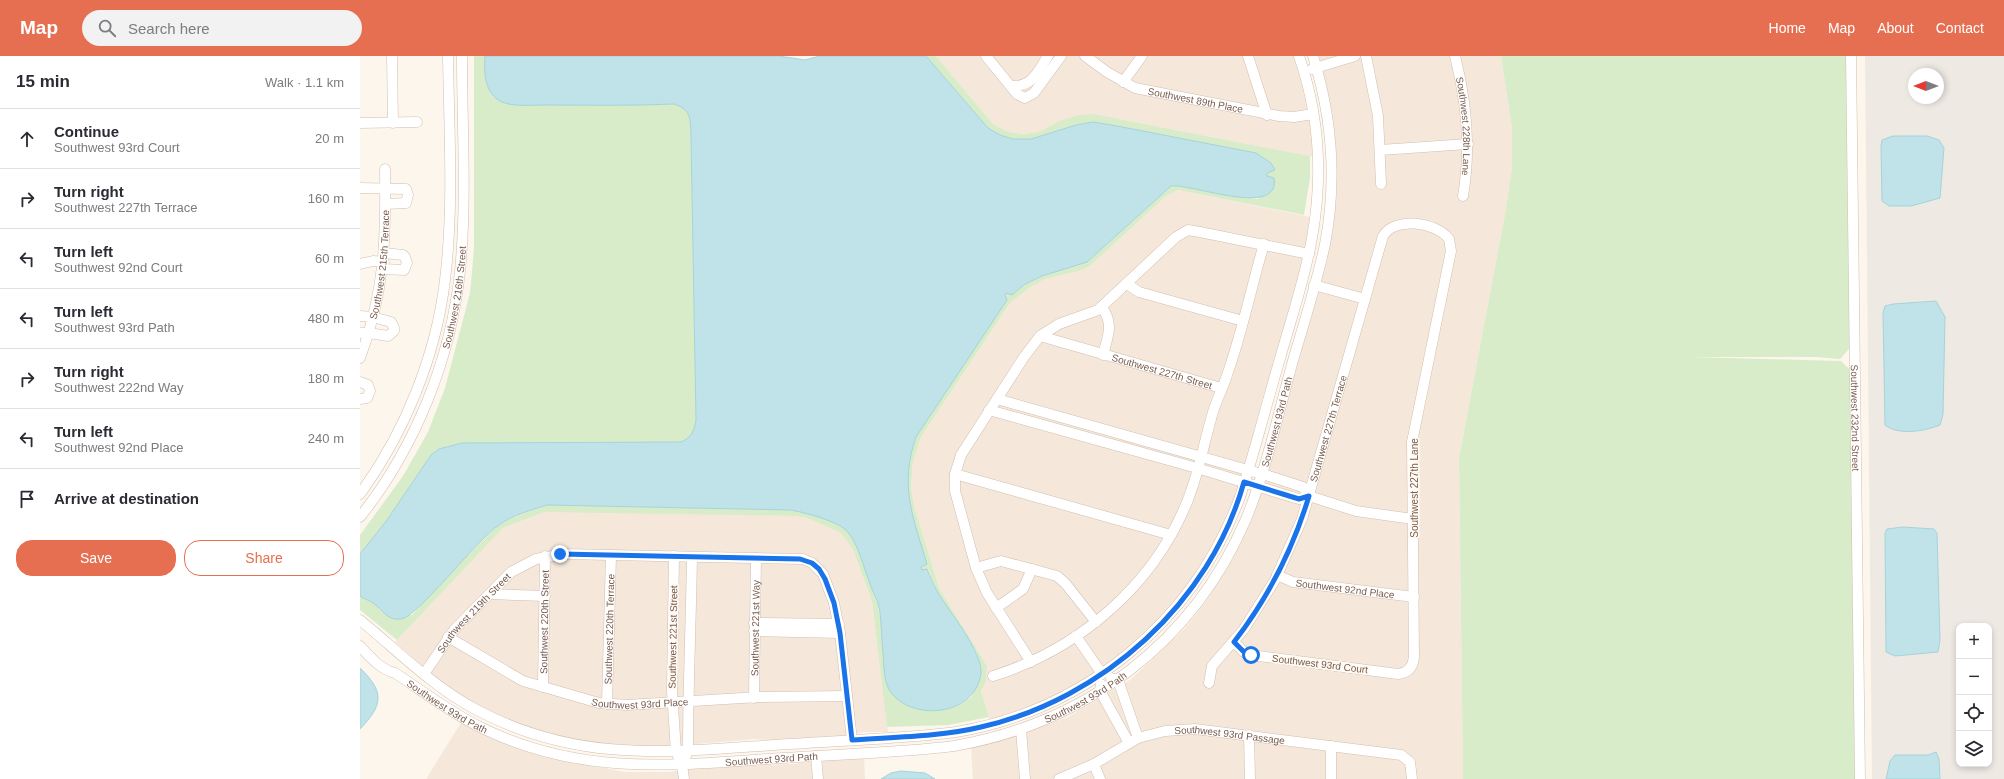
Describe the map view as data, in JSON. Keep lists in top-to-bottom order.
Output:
{
  "streets": {
    "street": [
      "Southwest 89th Place",
      "Southwest 228th Lane",
      "Southwest 215th Terrace",
      "Southwest 216th Street",
      "Southwest 227th Street",
      "Southwest 232nd Street",
      "Southwest 93rd Path",
      "Southwest 227th Terrace",
      "Southwest 227th Lane",
      "Southwest 92nd Place",
      "Southwest 219th Street",
      "Southwest 220th Street",
      "Southwest 221st Way",
      "Southwest 220th Terrace",
      "Southwest 221st Street",
      "Southwest 93rd Court",
      "Southwest 93rd Place",
      "Southwest 93rd Passage"
    ]
  },
  "crossings": [
    ["Southwest 89th Place", "Southwest 93rd Path"],
    ["Southwest 93rd Path", "Southwest 219th Street"],
    ["Southwest 93rd Path", "Southwest 221st Street"],
    ["Southwest 227th Terrace", "Southwest 227th Lane"],
    ["Southwest 227th Terrace", "Southwest 92nd Place"],
    ["Southwest 227th Terrace", "Southwest 93rd Court"],
    ["Southwest 227th Lane", "Southwest 92nd Place"],
    ["Southwest 227th Lane", "Southwest 93rd Court"],
    ["Southwest 219th Street", "Southwest 220th Street"],
    ["Southwest 219th Street", "Southwest 93rd Place"],
    ["Southwest 220th Street", "Southwest 93rd Place"],
    ["Southwest 221st Way", "Southwest 93rd Place"],
    ["Southwest 220th Terrace", "Southwest 93rd Place"],
    ["Southwest 221st Street", "Southwest 93rd Place"]
  ],
  "north": "left",
  "page": {
    "header": "Map",
    "search": "Search here",
    "nav": [
      "Home",
      "Map",
      "About",
      "Contact"
    ],
    "heading": ["15 min", "Walk · 1.1 km"],
    "list": [
      ["Continue", "Southwest 93rd Court", "20 m"],
      ["Turn right", "Southwest 227th Terrace", "160 m"],
      ["Turn left", "Southwest 92nd Court", "60 m"],
      ["Turn left", "Southwest 93rd Path", "480 m"],
      ["Turn right", "Southwest 222nd Way", "180 m"],
      ["Turn left", "Southwest 92nd Place", "240 m"],
      "Arrive at destination"
    ],
    "buttons": ["Save", "Share"],
    "map_buttons": ["+", "−"]
  }
}
